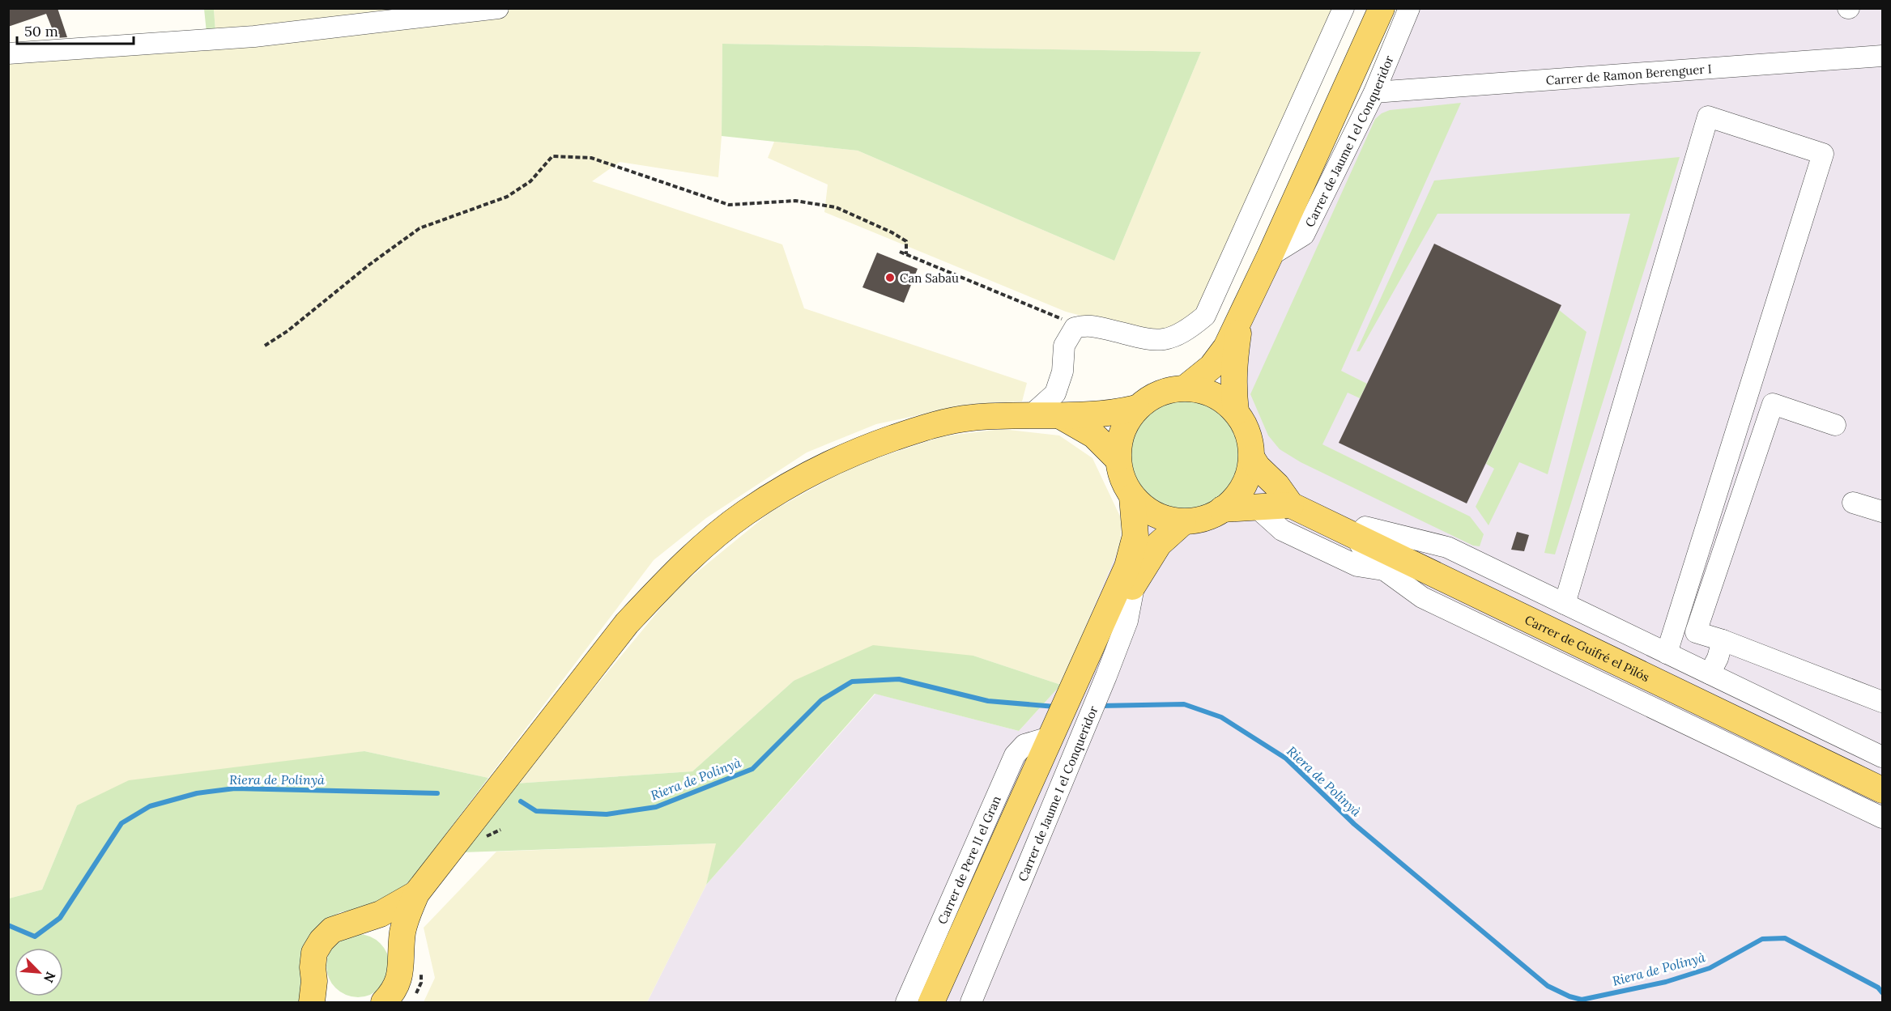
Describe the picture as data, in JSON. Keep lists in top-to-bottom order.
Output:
{
  "streets": {
    "main road": ["Carrer de Guifré el Pilós"],
    "street": ["Carrer de Ramon Berenguer I", "Carrer de Jaume I el Conqueridor", "Carrer de Pere II el Gran"]
  },
  "crossings": [
    ["Carrer de Ramon Berenguer I", "Carrer de Jaume I el Conqueridor"]
  ],
  "water": ["Riera de Polinyà"],
  "places": ["Can Sabau"],
  "scale_bar": "50 m",
  "north": "bottom right"
}
